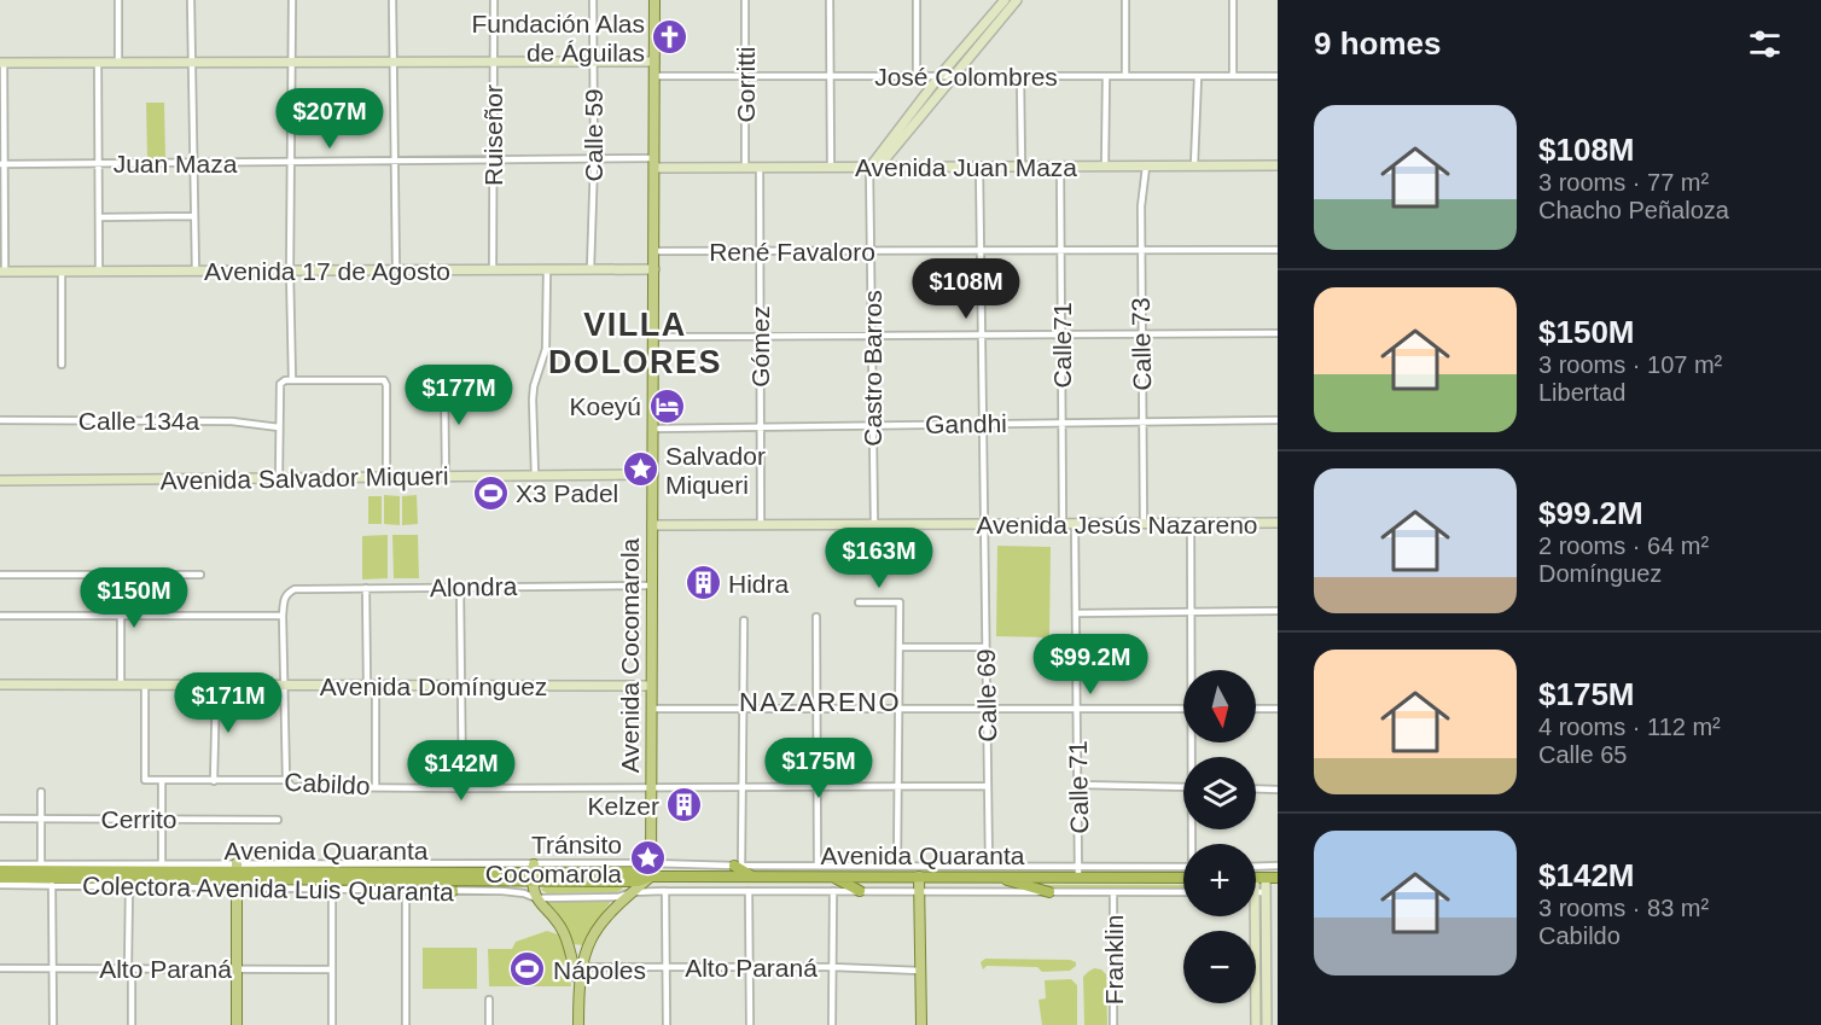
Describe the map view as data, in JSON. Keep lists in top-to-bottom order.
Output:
{
  "streets": {
    "highway": ["Avenida Quaranta"],
    "main road": [
      "Avenida Juan Maza",
      "Avenida 17 de Agosto",
      "Avenida Salvador Miqueri",
      "Avenida Jesús Nazareno",
      "Avenida Cocomarola",
      "Avenida Domínguez"
    ],
    "street": [
      "José Colombres",
      "Gorritti",
      "Ruiseñor",
      "Calle 59",
      "Juan Maza",
      "René Favaloro",
      "Calle 73",
      "Calle71",
      "Gómez",
      "Castro Barros",
      "Calle 134a",
      "Gandhi",
      "Alondra",
      "Calle 69",
      "Cabildo",
      "Calle 71",
      "Cerrito",
      "Colectora Avenida Luis Quaranta",
      "Franklin",
      "Alto Paraná"
    ]
  },
  "crossings": [
    ["José Colombres", "Gorritti"],
    ["José Colombres", "Avenida Cocomarola"],
    ["Gorritti", "Avenida Juan Maza"],
    ["Ruiseñor", "Juan Maza"],
    ["Ruiseñor", "Avenida 17 de Agosto"],
    ["Calle 59", "Juan Maza"],
    ["Calle 59", "Avenida 17 de Agosto"],
    ["Juan Maza", "Avenida Juan Maza"],
    ["Juan Maza", "Avenida Cocomarola"],
    ["Avenida Juan Maza", "Calle 73"],
    ["Avenida Juan Maza", "Calle71"],
    ["Avenida Juan Maza", "Gómez"],
    ["Avenida Juan Maza", "Castro Barros"],
    ["Avenida Juan Maza", "Avenida Cocomarola"],
    ["Avenida Juan Maza", "Calle 69"],
    ["René Favaloro", "Calle 73"],
    ["René Favaloro", "Calle71"],
    ["René Favaloro", "Gómez"],
    ["René Favaloro", "Castro Barros"],
    ["René Favaloro", "Avenida Cocomarola"],
    ["René Favaloro", "Calle 69"],
    ["Avenida 17 de Agosto", "Avenida Cocomarola"],
    ["Calle 73", "Gandhi"],
    ["Calle 73", "Avenida Jesús Nazareno"],
    ["Calle71", "Gandhi"],
    ["Calle71", "Avenida Jesús Nazareno"],
    ["Gómez", "Gandhi"],
    ["Gómez", "Avenida Jesús Nazareno"],
    ["Castro Barros", "Gandhi"],
    ["Castro Barros", "Avenida Jesús Nazareno"],
    ["Gandhi", "Avenida Cocomarola"],
    ["Gandhi", "Calle 69"],
    ["Avenida Salvador Miqueri", "Avenida Cocomarola"],
    ["Avenida Jesús Nazareno", "Avenida Cocomarola"],
    ["Avenida Jesús Nazareno", "Calle 69"],
    ["Avenida Jesús Nazareno", "Calle 71"],
    ["Alondra", "Avenida Cocomarola"],
    ["Avenida Cocomarola", "Avenida Domínguez"],
    ["Avenida Cocomarola", "Cabildo"],
    ["Avenida Cocomarola", "Avenida Quaranta"],
    ["Avenida Domínguez", "Cabildo"],
    ["Calle 69", "Cabildo"],
    ["Calle 71", "Avenida Quaranta"],
    ["Avenida Quaranta", "Colectora Avenida Luis Quaranta"]
  ],
  "districts": ["VILLA DOLORES", "NAZARENO"],
  "places": {
    "church": ["Fundación Alas de Águilas"],
    "hotel": ["Koeyú"],
    "place": ["Salvador Miqueri", "Tránsito Cocomarola"],
    "sports": ["X3 Padel", "Nápoles"],
    "building": ["Hidra", "Kelzer"]
  },
  "north": "bottom",
  "page": {
    "heading": "9 homes",
    "list": [
      {
        "name": "$108M",
        "note": "3 rooms · 77 m² · Chacho Peñaloza"
      },
      {
        "name": "$150M",
        "note": "3 rooms · 107 m² · Libertad"
      },
      {
        "name": "$99.2M",
        "note": "2 rooms · 64 m² · Domínguez"
      },
      {
        "name": "$175M",
        "note": "4 rooms · 112 m² · Calle 65"
      },
      {
        "name": "$142M",
        "note": "3 rooms · 83 m² · Cabildo"
      }
    ],
    "price": [
      "$207M",
      "$108M",
      "$177M",
      "$163M",
      "$150M",
      "$99.2M",
      "$171M",
      "$175M",
      "$142M"
    ],
    "map_buttons": ["+", "−"]
  }
}
